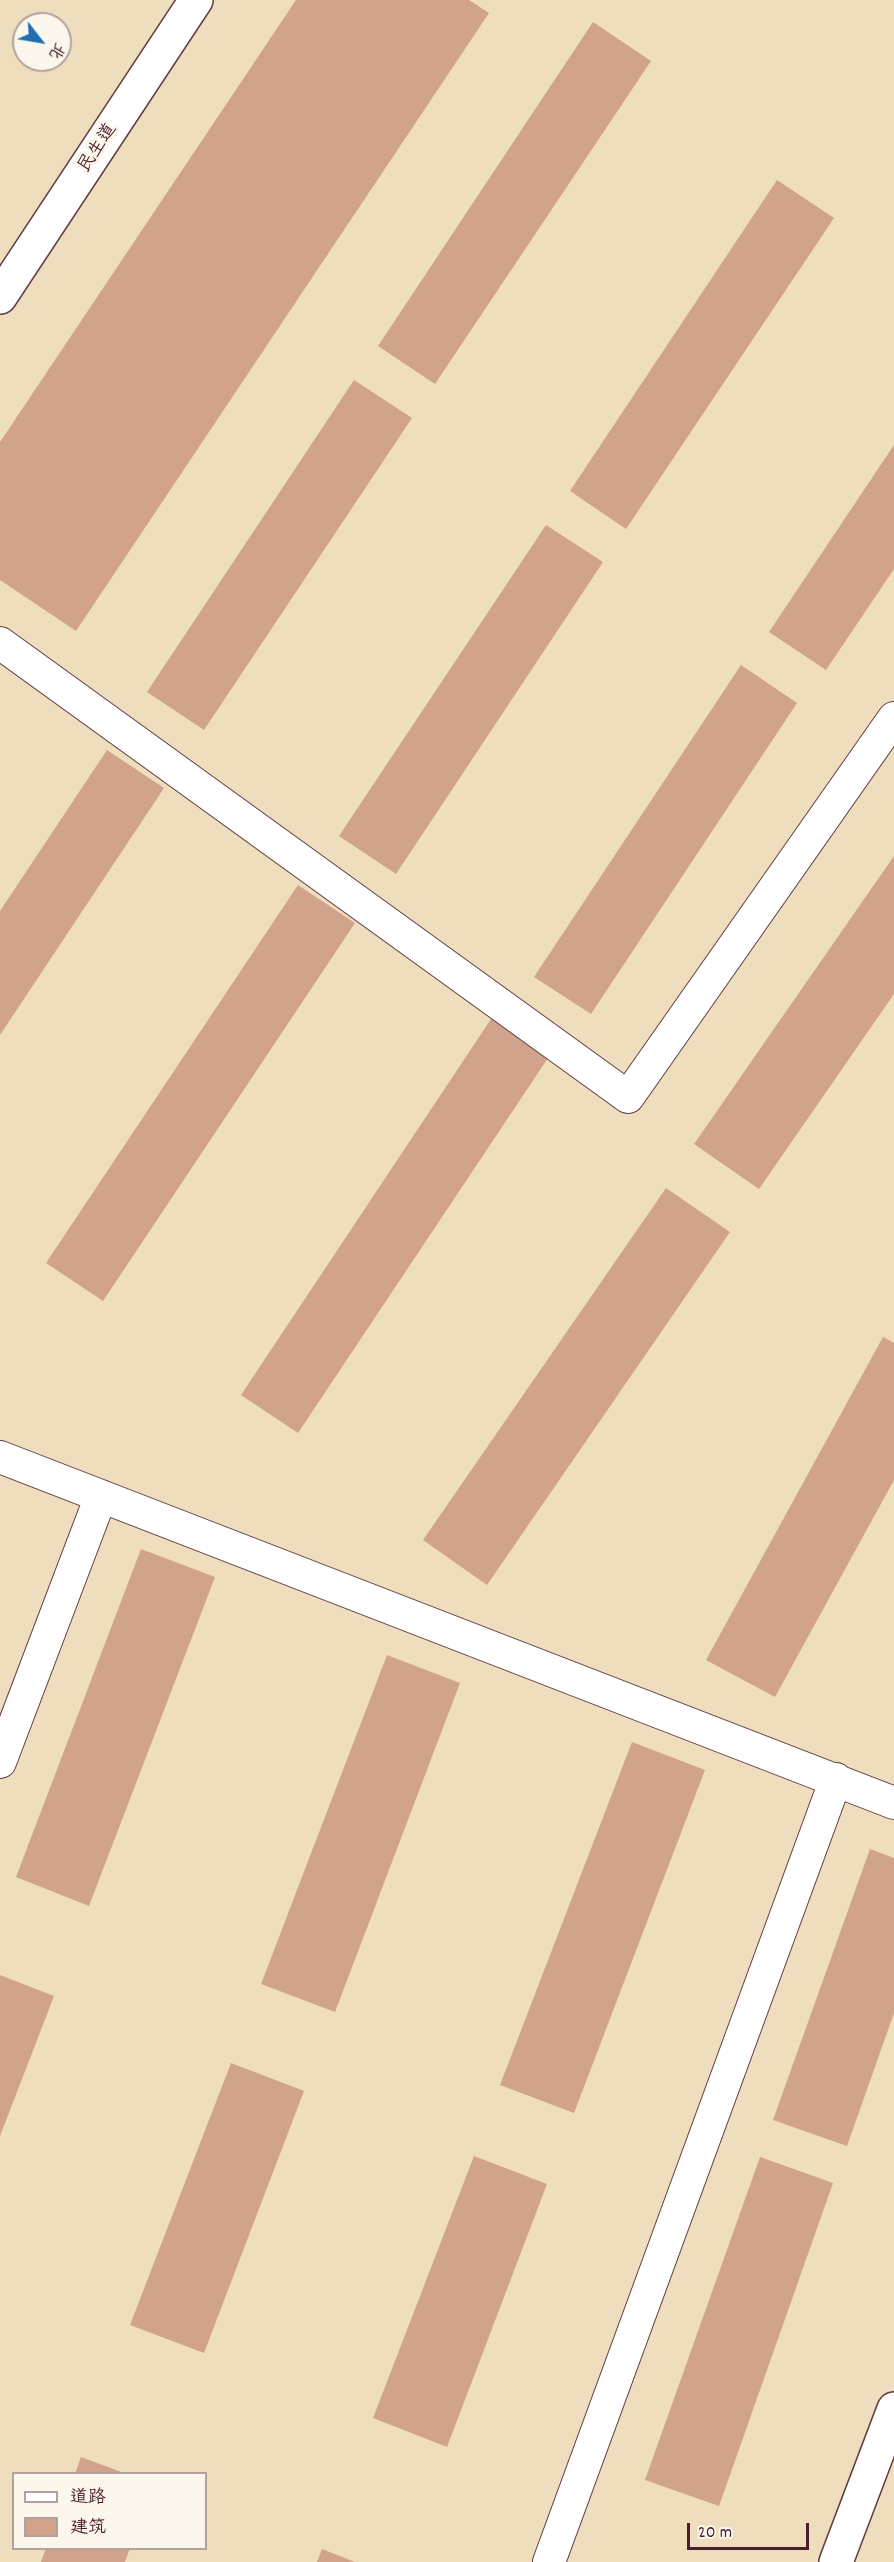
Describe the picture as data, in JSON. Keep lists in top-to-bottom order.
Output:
{
  "streets": {
    "street": ["民生道"]
  },
  "legend": ["道路", "建筑"],
  "scale_bar": "20 m",
  "north": "bottom right"
}
